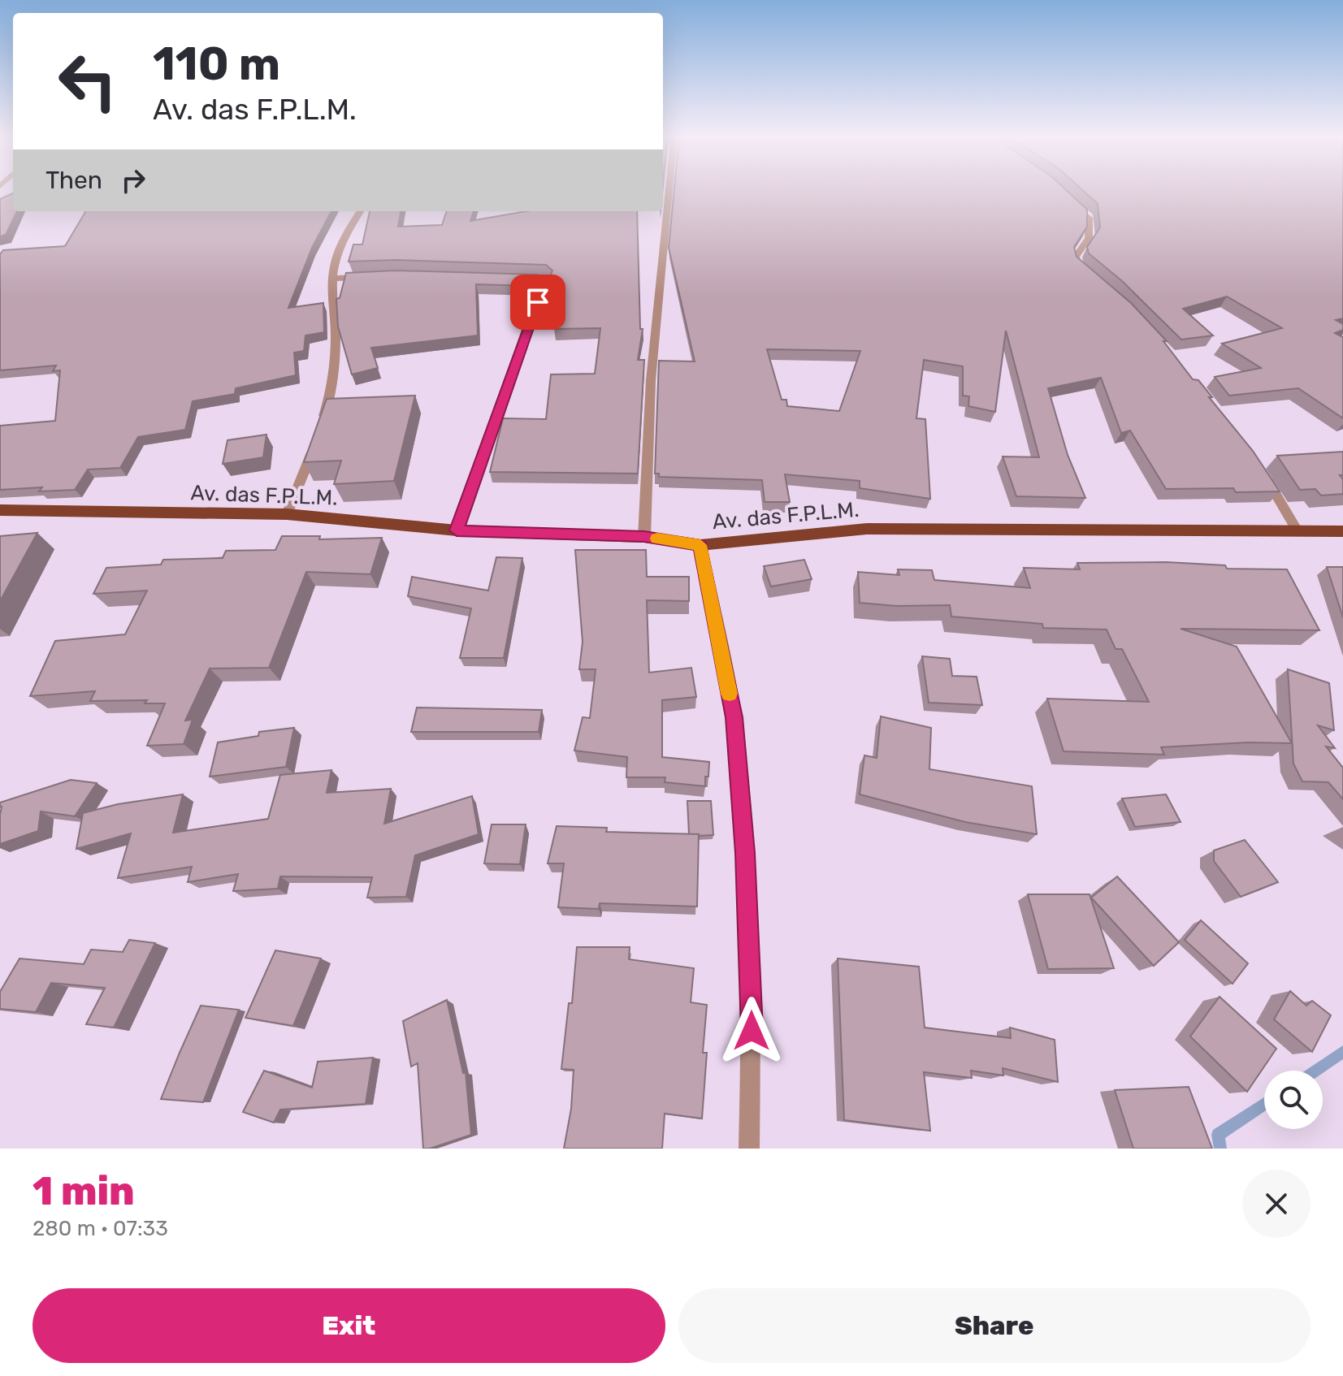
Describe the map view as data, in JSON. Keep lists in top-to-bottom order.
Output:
{
  "streets": {
    "main road": ["Av. das F.P.L.M."]
  },
  "page": {
    "turn": ["110 m", "Av. das F.P.L.M."],
    "then": "Then",
    "heading": ["1 min", "280 m · 07:33"],
    "buttons": ["Exit", "Share"]
  }
}
